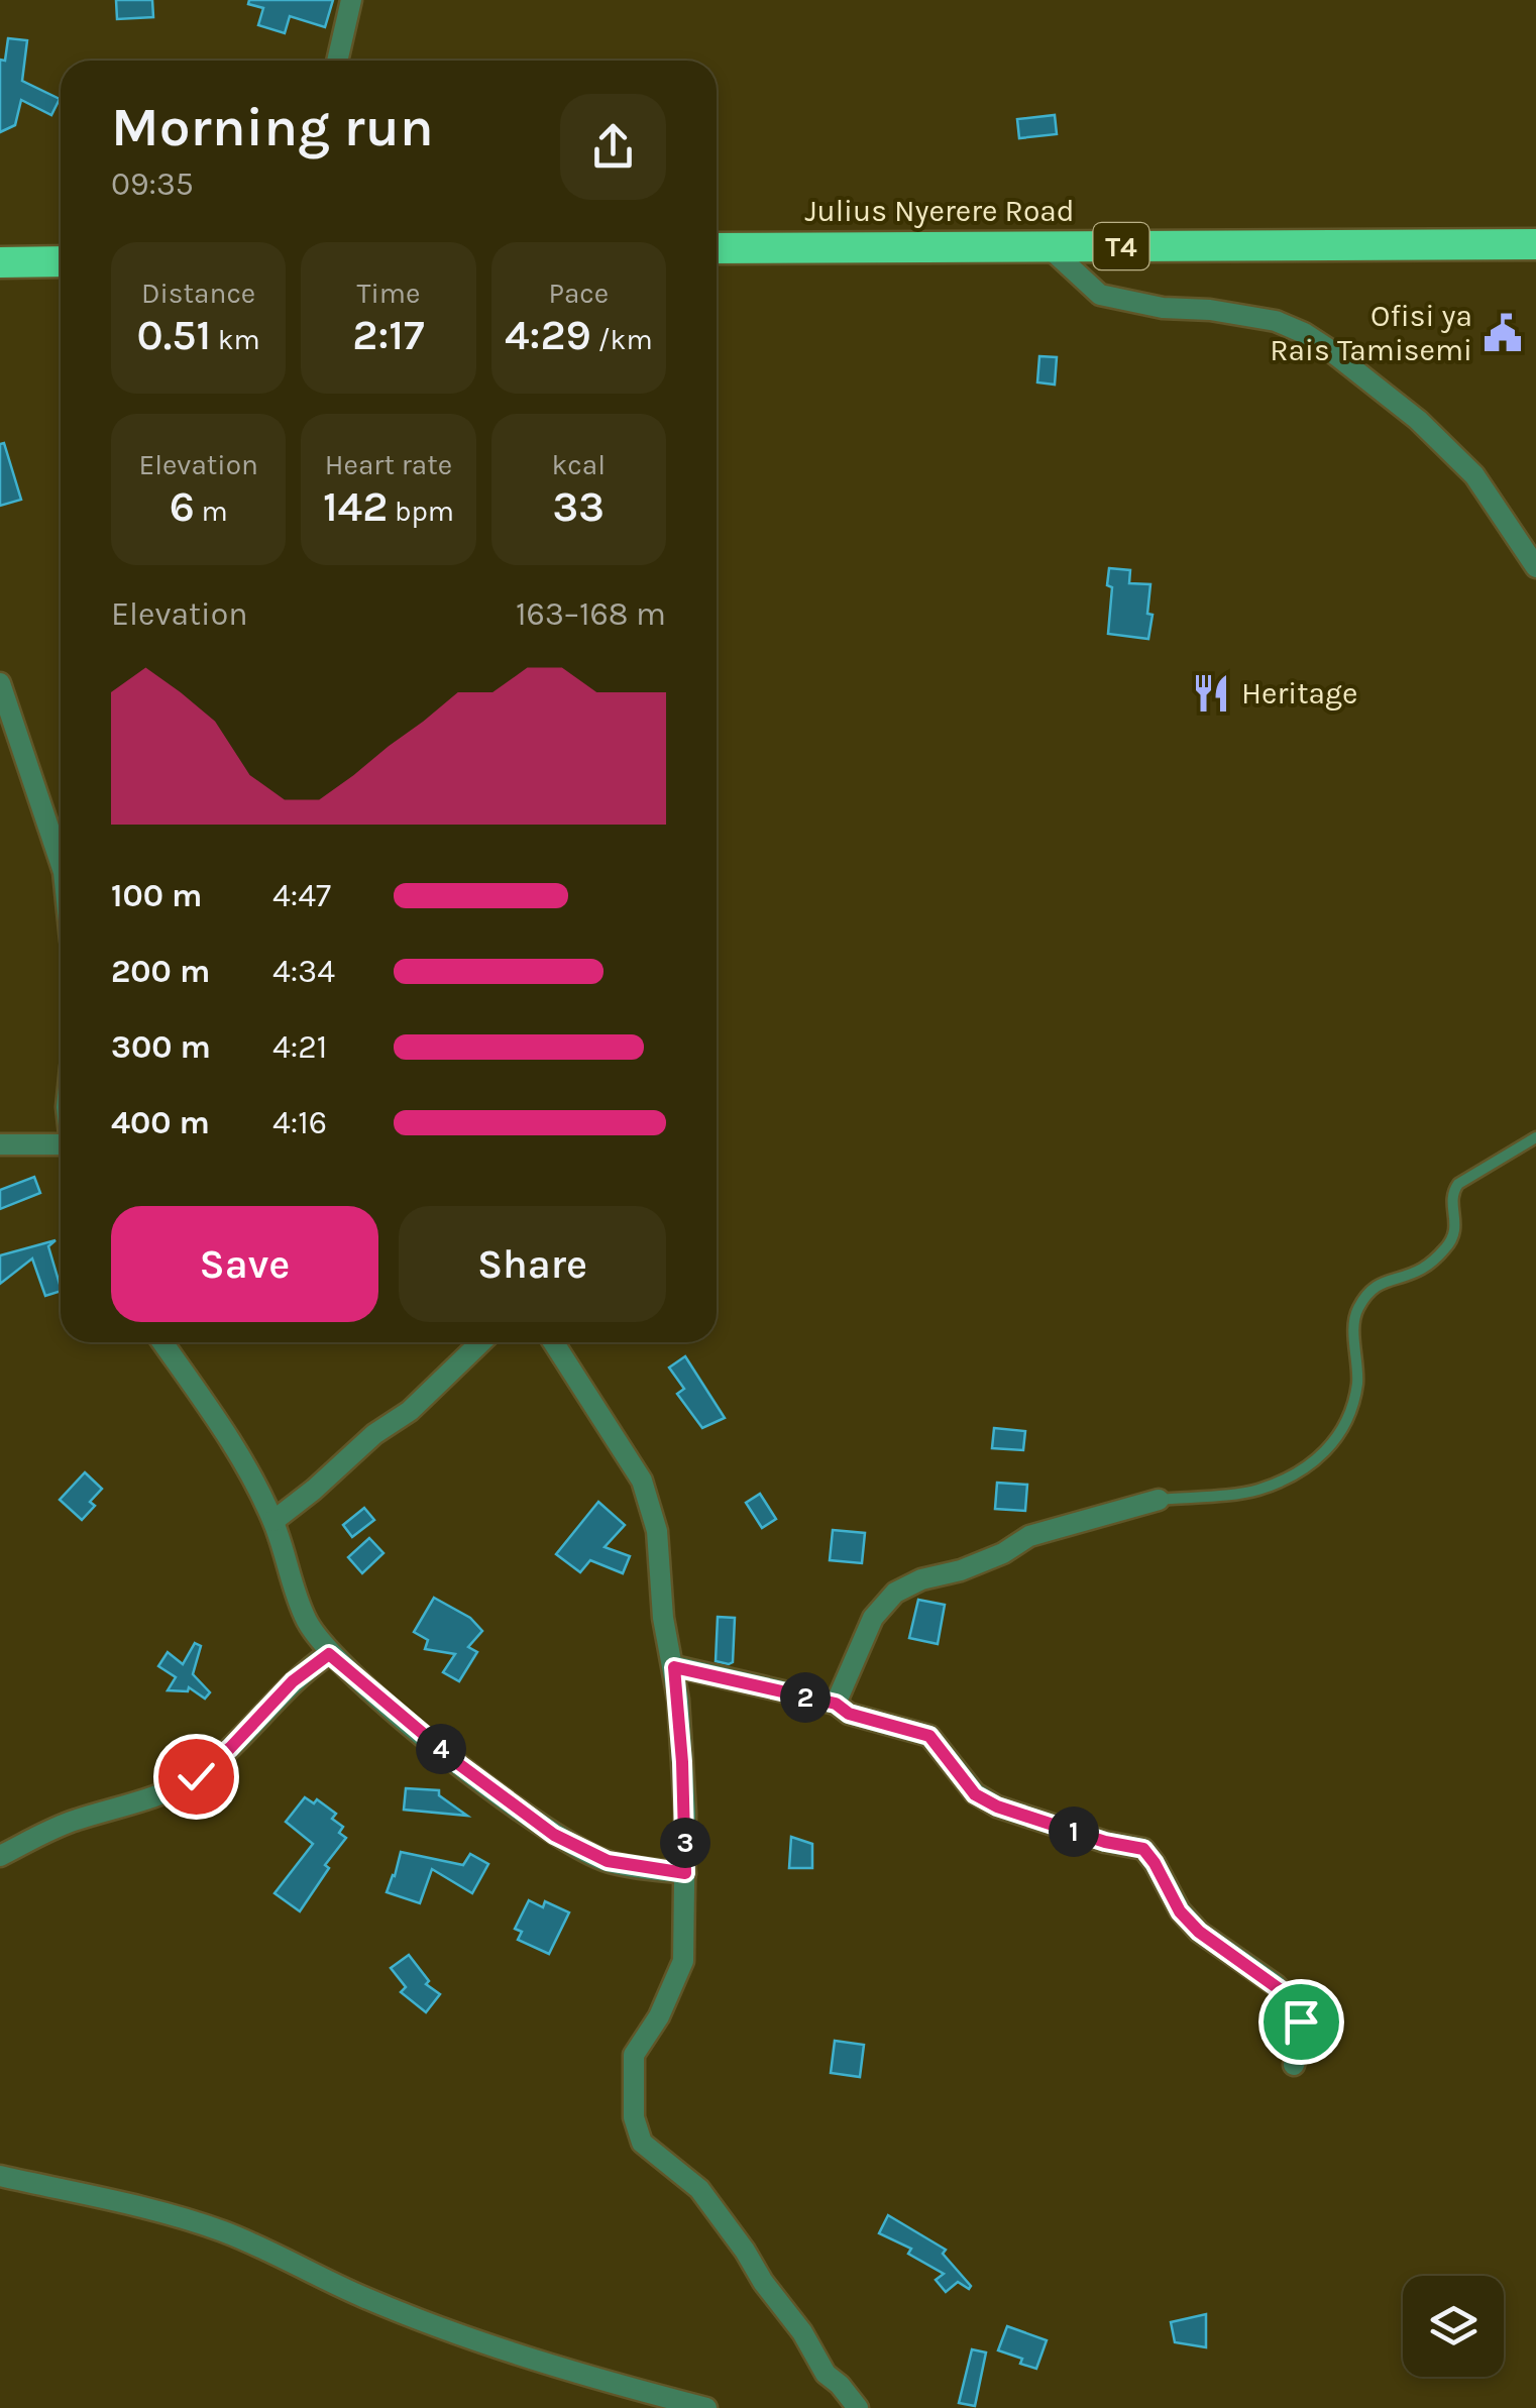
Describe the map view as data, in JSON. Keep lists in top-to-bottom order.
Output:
{
  "streets": {
    "highway": ["Julius Nyerere Road", "T4"]
  },
  "places": {
    "public building": ["Ofisi ya Rais Tamisemi"],
    "restaurant": ["Heritage"]
  },
  "page": {
    "heading": ["Morning run", "09:35"],
    "stats": [
      ["Distance", "0.51 km"],
      ["Time", "2:17"],
      ["Pace", "4:29 /km"],
      ["Elevation", "6 m"],
      ["Heart rate", "142 bpm"],
      ["kcal", "33"]
    ],
    "chart": ["Elevation", "163–168 m"],
    "list": [
      {
        "name": "100 m",
        "note": "4:47"
      },
      {
        "name": "200 m",
        "note": "4:34"
      },
      {
        "name": "300 m",
        "note": "4:21"
      },
      {
        "name": "400 m",
        "note": "4:16"
      }
    ],
    "buttons": ["Save", "Share"],
    "pins": [
      "2",
      "4",
      "1",
      "3"
    ]
  }
}
